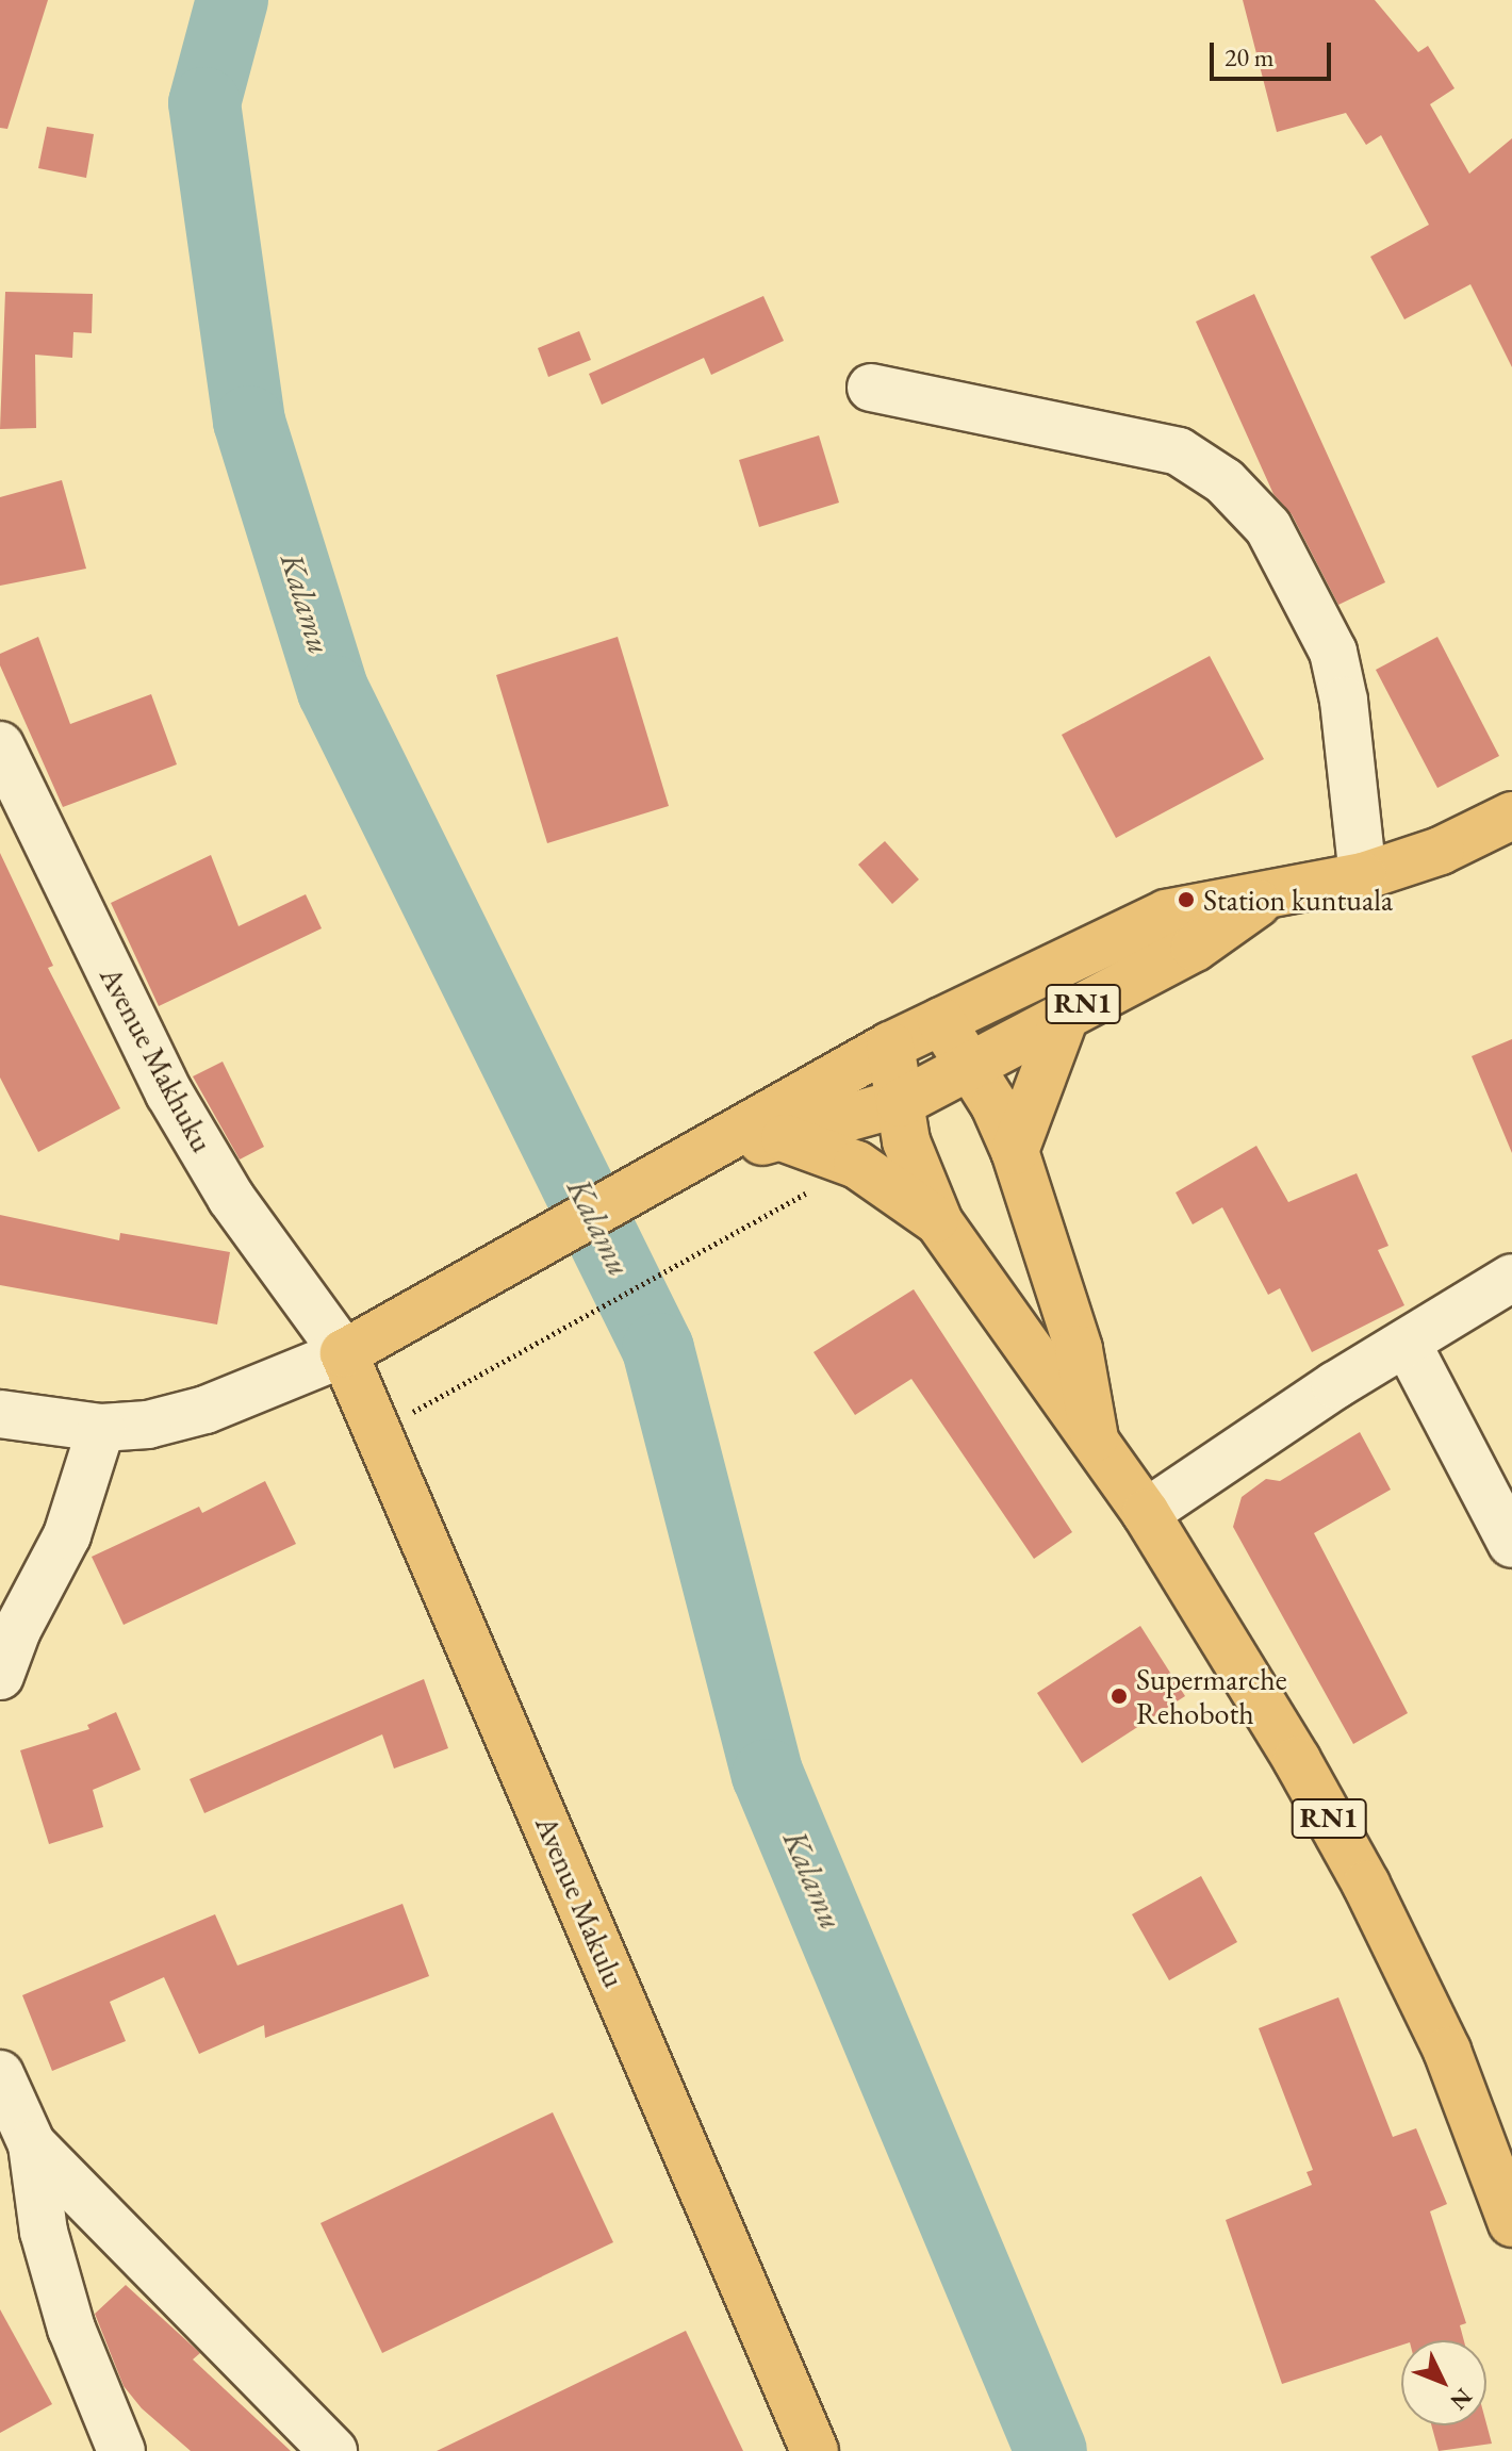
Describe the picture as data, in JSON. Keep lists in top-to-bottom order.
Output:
{
  "streets": {
    "main road": ["RN1", "Avenue Makulu"],
    "street": ["Avenue Makhuku"]
  },
  "crossings": [
    ["Avenue Makhuku", "Avenue Makulu"]
  ],
  "water": ["Kalamu"],
  "places": ["Station kuntuala", "Supermarche Rehoboth"],
  "scale_bar": "20 m",
  "north": "bottom right"
}
